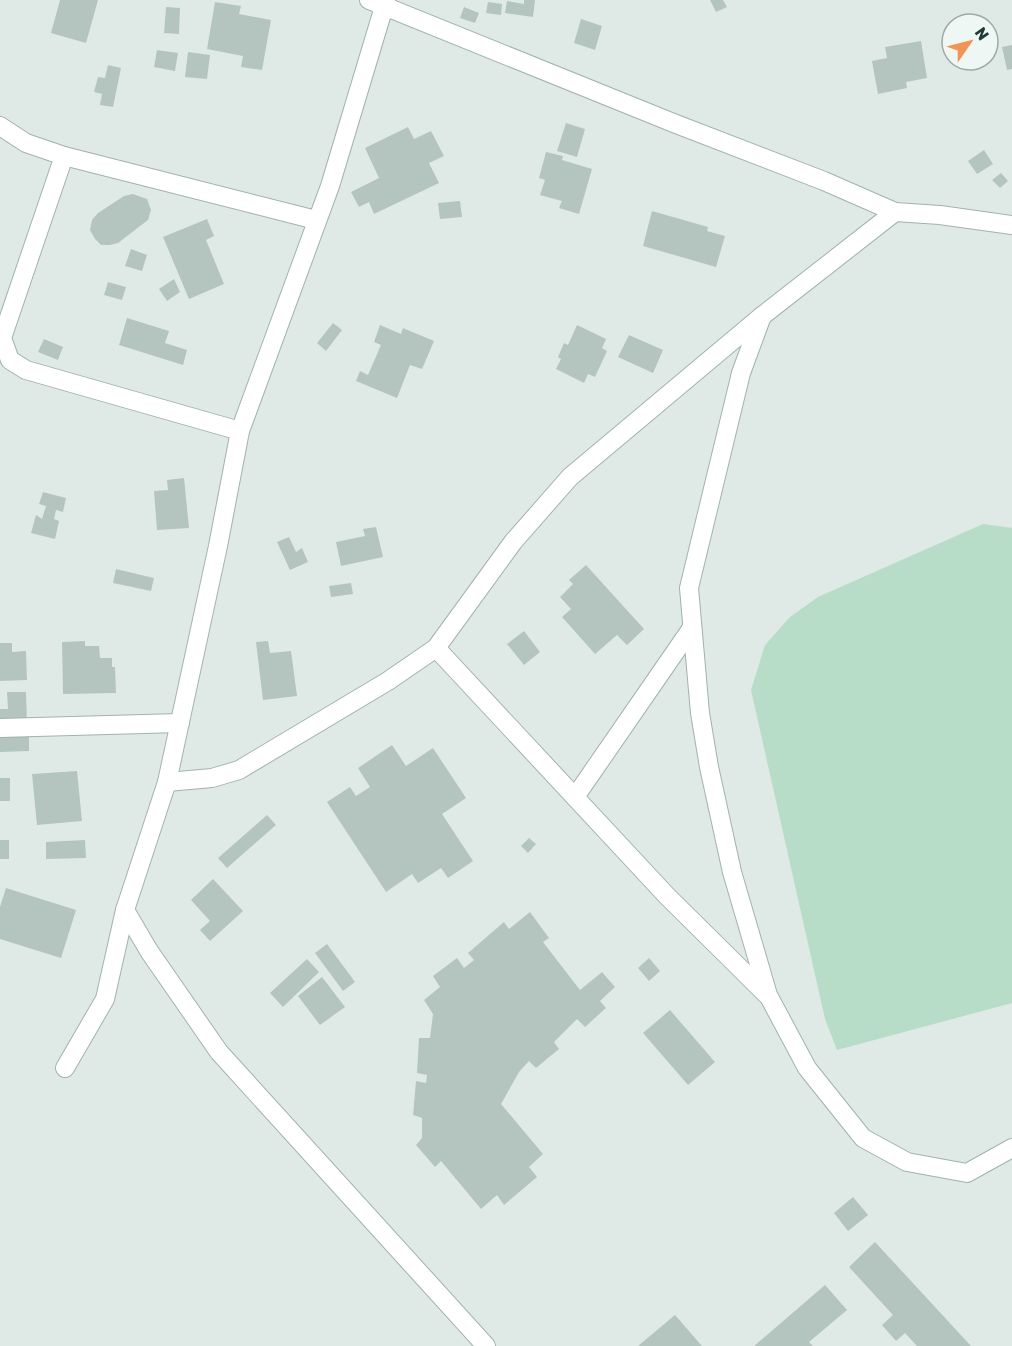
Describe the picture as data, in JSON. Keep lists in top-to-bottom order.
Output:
{
  "north": "top right"
}
